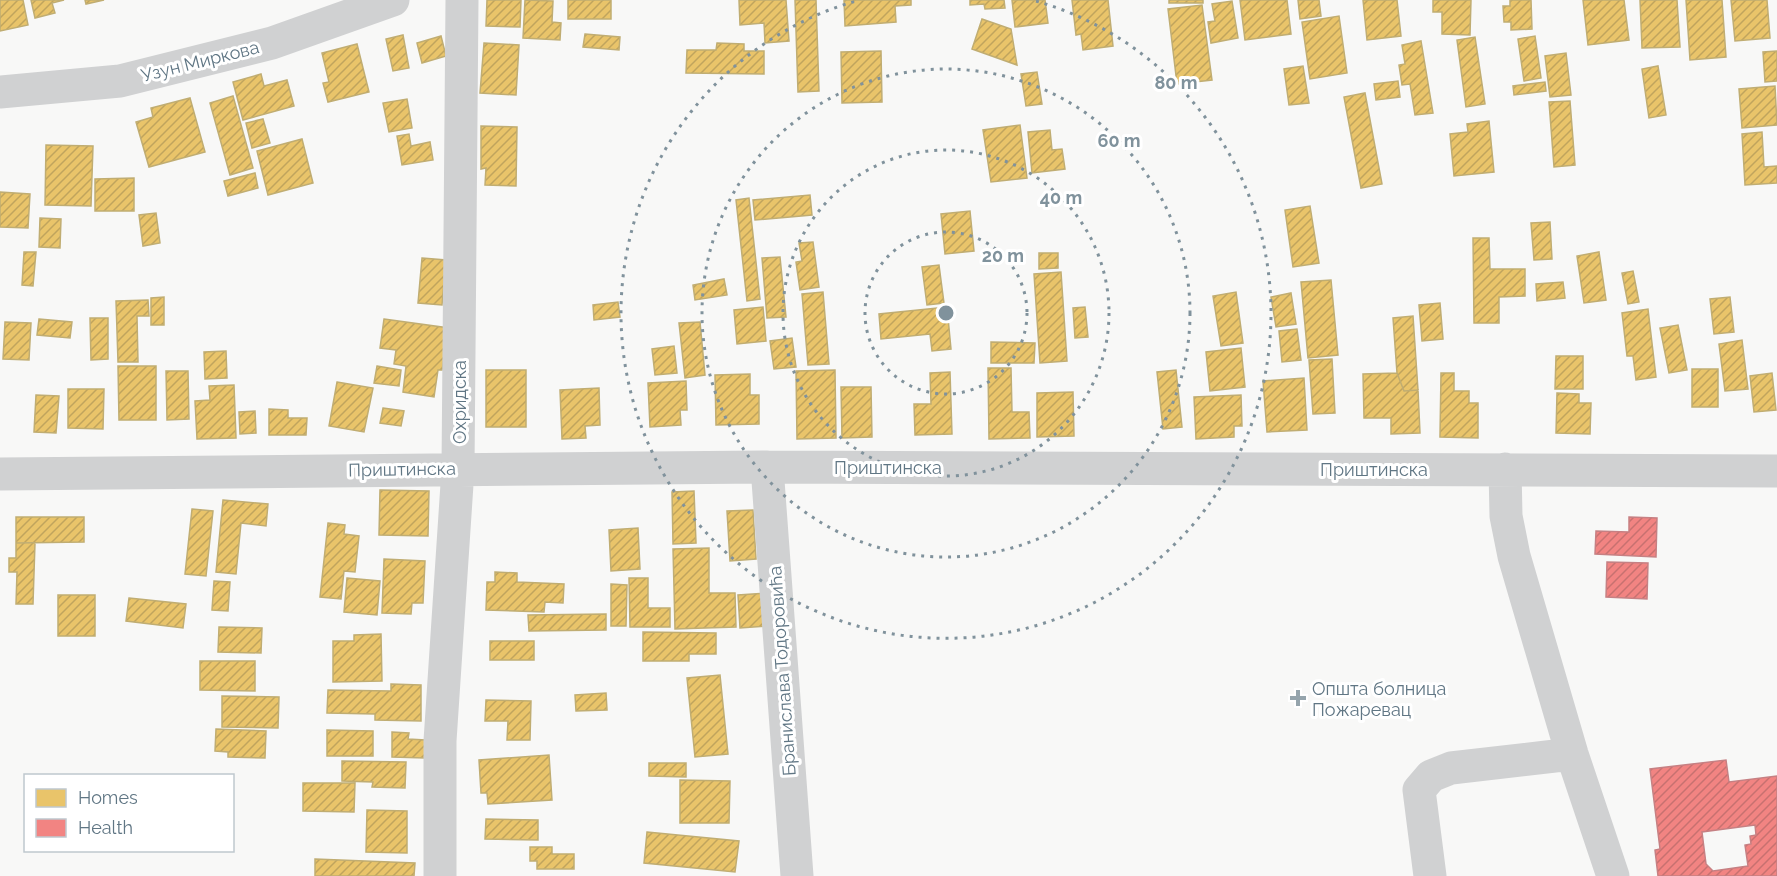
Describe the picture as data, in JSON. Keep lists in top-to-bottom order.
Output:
{
  "streets": {
    "street": [
      "Узун Миркова",
      "Охридска",
      "Приштинска",
      "Бранислава Тодоровића"
    ]
  },
  "crossings": [
    ["Охридска", "Приштинска"],
    ["Приштинска", "Бранислава Тодоровића"]
  ],
  "places": {
    "health": ["Општа болница Пожаревац"]
  },
  "legend": ["Homes", "Health"],
  "rings": [
    "80 m",
    "60 m",
    "40 m",
    "20 m"
  ]
}
